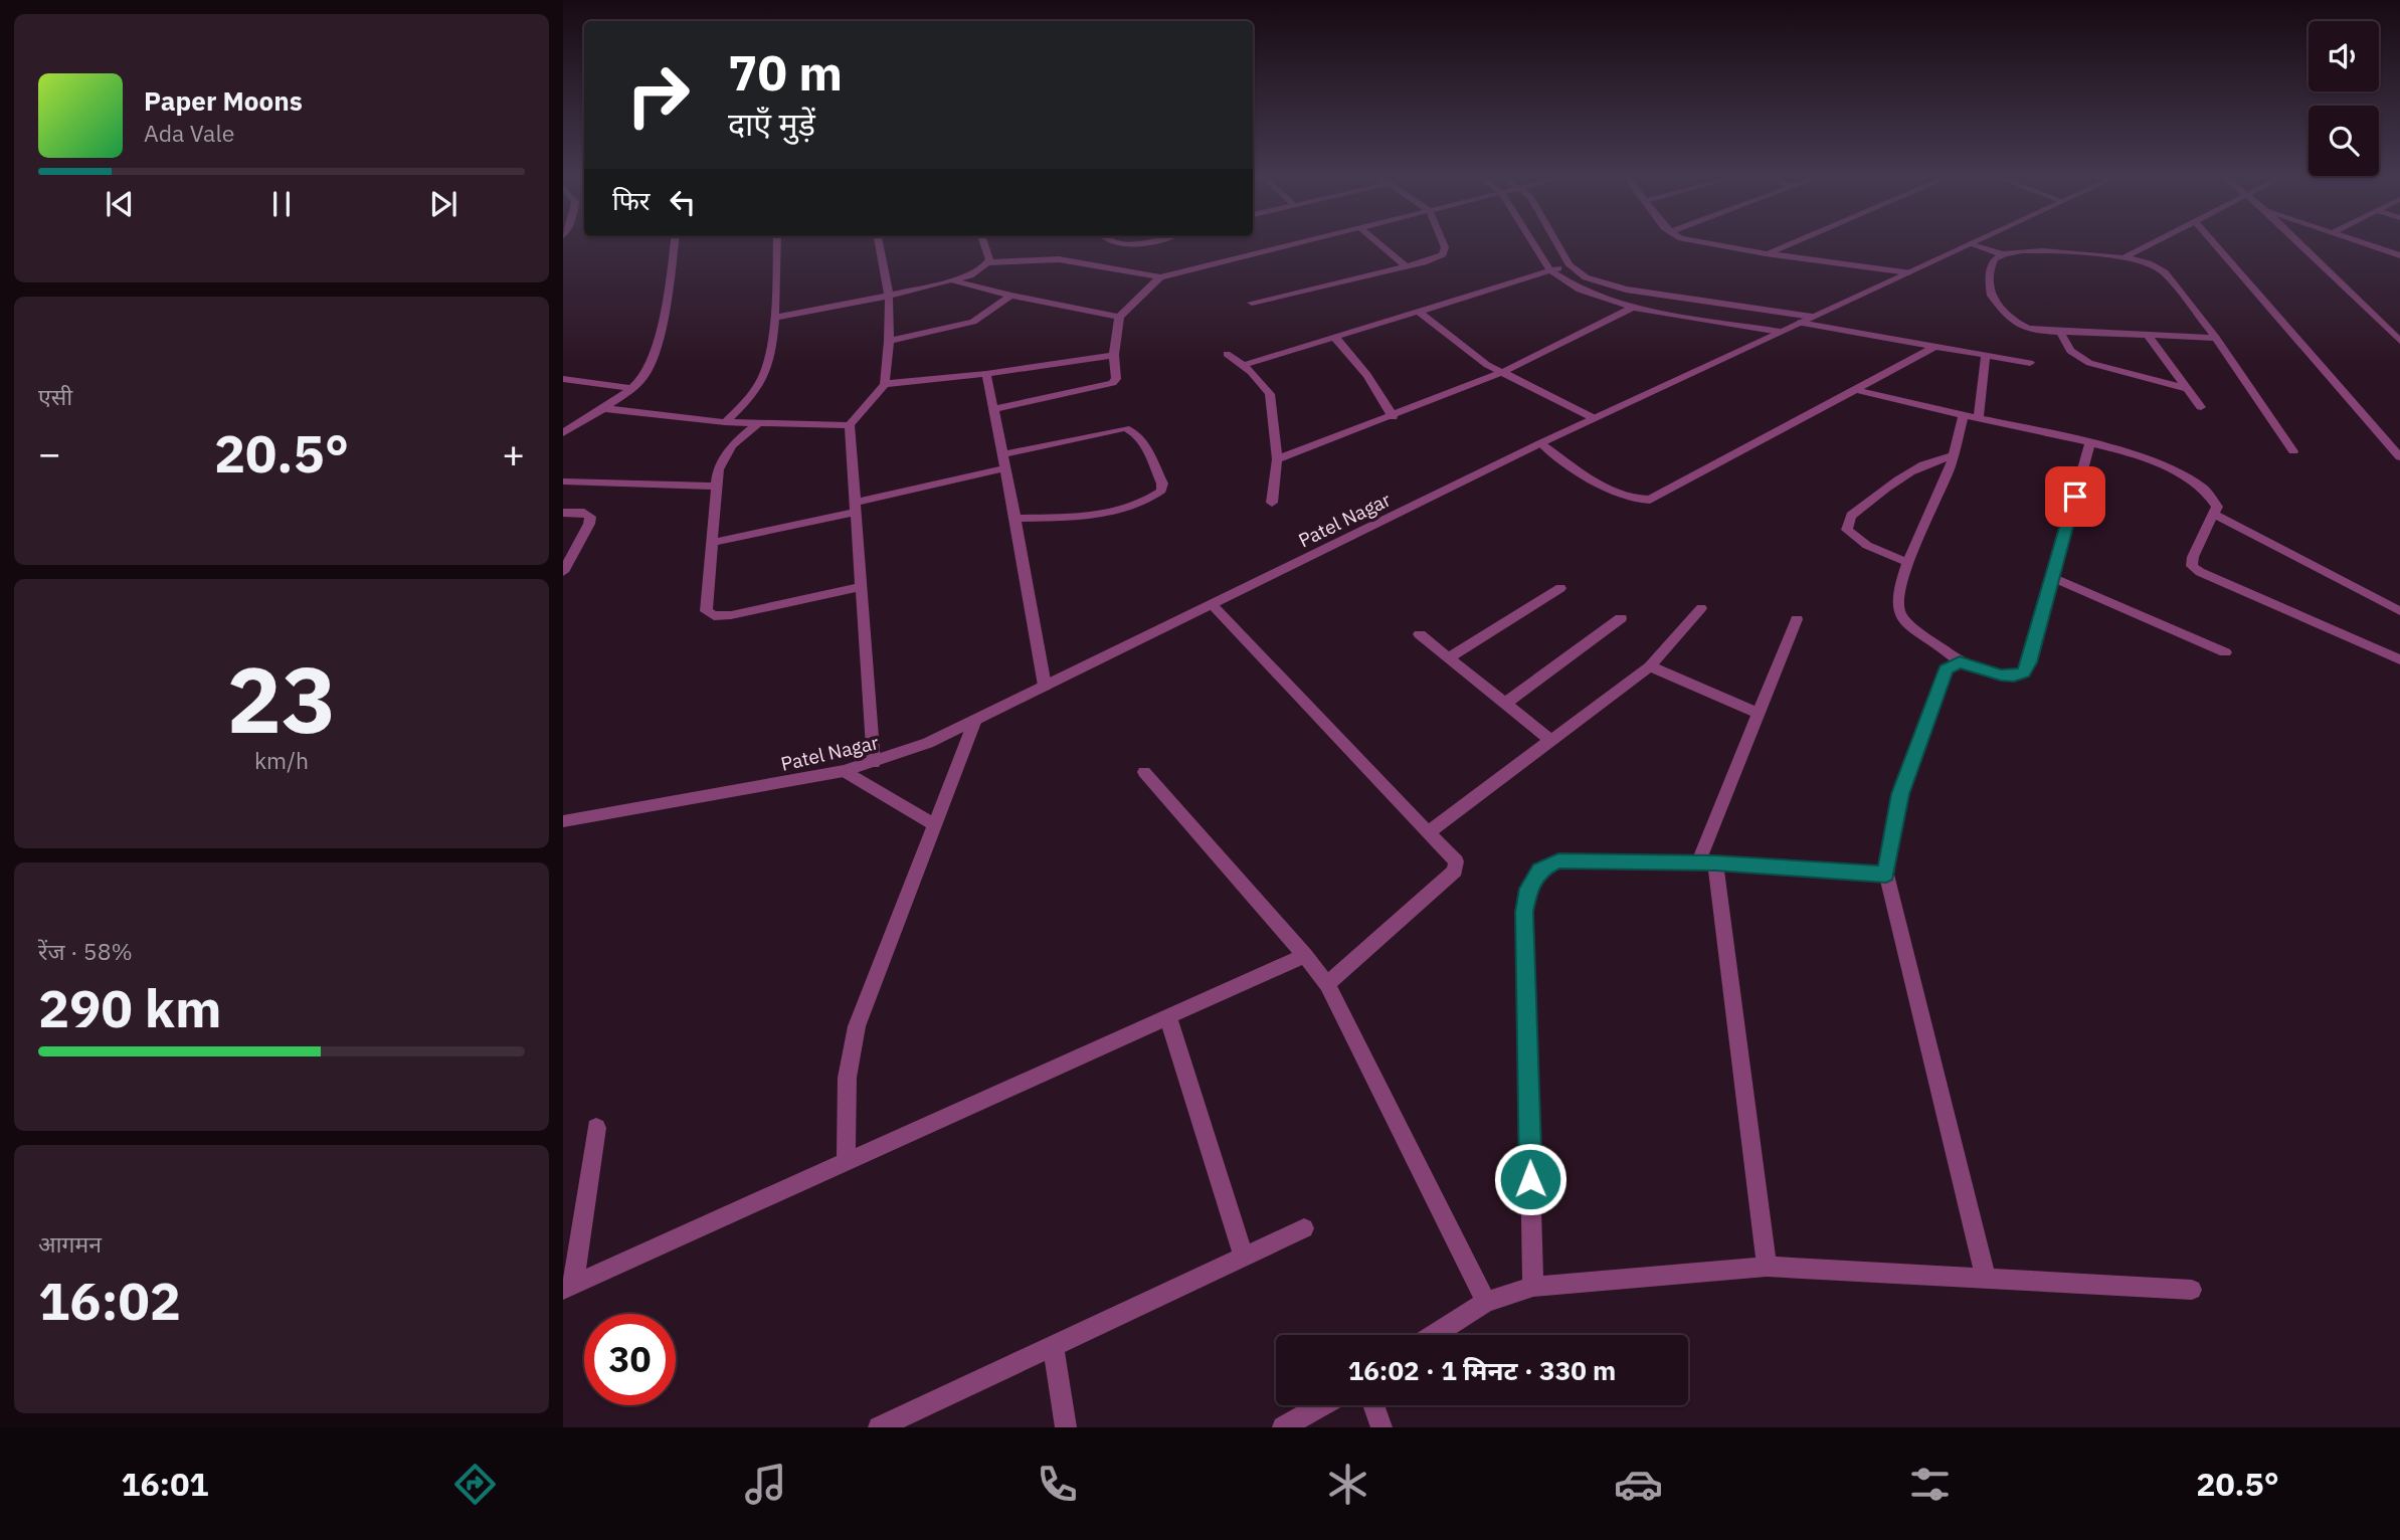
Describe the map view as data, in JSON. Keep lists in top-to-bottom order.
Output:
{
  "streets": {
    "street": ["Patel Nagar"]
  },
  "page": {
    "turn": ["70 m", "दाएँ मुड़ें"],
    "song": ["Paper Moons", "Ada Vale"],
    "then": "फिर",
    "tile": [
      "एसी",
      ["23", "km/h"],
      ["रेंज · 58%", "290 km"],
      ["आगमन", "16:02"]
    ],
    "heat": ["−", "20.5°", "+"],
    "limit": "30",
    "trip": "16:02 · 1 मिनट · 330 m",
    "tabs": ["16:01", "20.5°"]
  }
}
